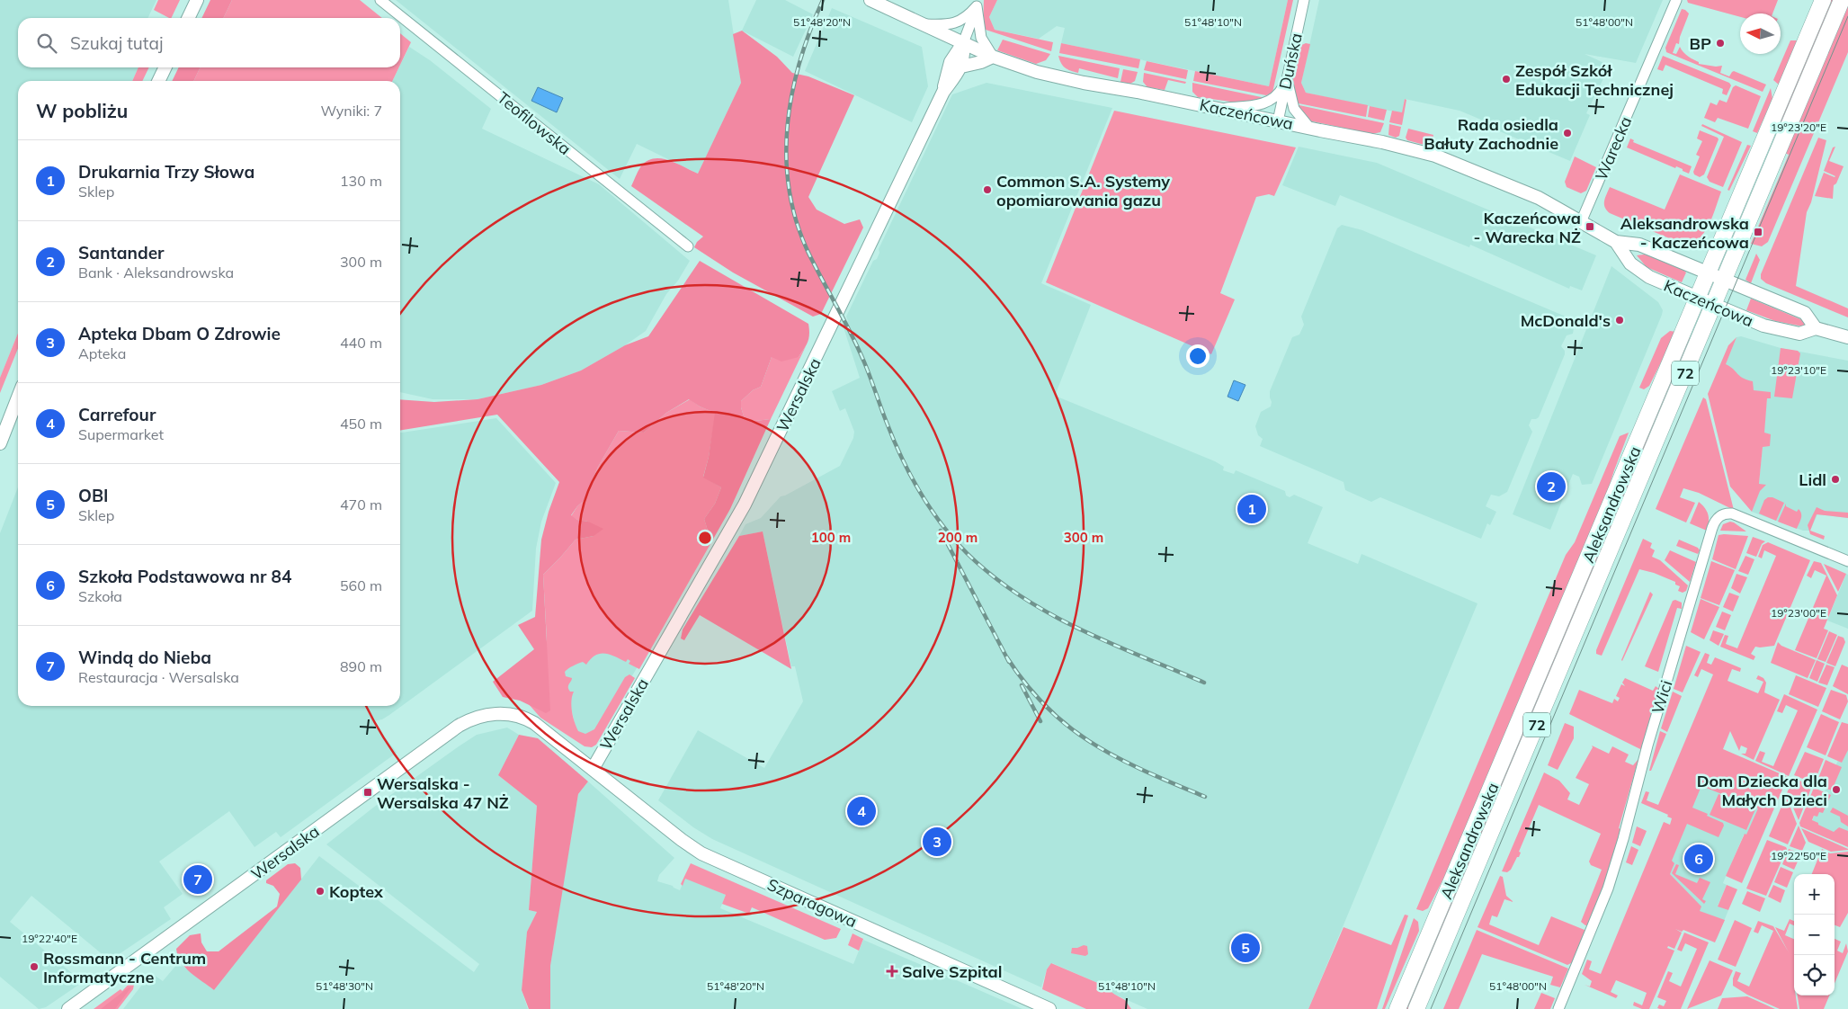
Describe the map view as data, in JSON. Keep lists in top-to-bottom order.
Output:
{
  "streets": {
    "main road": ["72", "Aleksandrowska"],
    "street": [
      "Duńska",
      "Kaczeńcowa",
      "Teofilowska",
      "Warecka",
      "Wersalska",
      "Wici",
      "Szparagowa"
    ]
  },
  "crossings": [
    ["Duńska", "Kaczeńcowa"],
    ["Kaczeńcowa", "Warecka"],
    ["Kaczeńcowa", "Wersalska"],
    ["Kaczeńcowa", "Aleksandrowska"],
    ["Wersalska", "Szparagowa"]
  ],
  "places": {
    "other": [
      "BP",
      "Zespół Szkół Edukacji Technicznej",
      "Rada osiedla Bałuty Zachodnie",
      "Common S.A. Systemy opomiarowania gazu",
      "McDonald's",
      "Lidl",
      "Dom Dziecka dla Małych Dzieci",
      "Koptex",
      "Rossmann - Centrum Informatyczne"
    ],
    "transit": ["Kaczeńcowa - Warecka NŻ", "Aleksandrowska - Kaczeńcowa", "Wersalska - Wersalska 47 NŻ"],
    "health": ["Salve Szpital"]
  },
  "north": "left",
  "page": {
    "search": "Szukaj tutaj",
    "heading": ["W pobliżu", "Wyniki: 7"],
    "list": [
      {
        "mark": "1",
        "name": "Drukarnia Trzy Słowa",
        "note": "Sklep",
        "value": "130 m"
      },
      {
        "mark": "2",
        "name": "Santander",
        "note": "Bank · Aleksandrowska",
        "value": "300 m"
      },
      {
        "mark": "3",
        "name": "Apteka Dbam O Zdrowie",
        "note": "Apteka",
        "value": "440 m"
      },
      {
        "mark": "4",
        "name": "Carrefour",
        "note": "Supermarket",
        "value": "450 m"
      },
      {
        "mark": "5",
        "name": "OBI",
        "note": "Sklep",
        "value": "470 m"
      },
      {
        "mark": "6",
        "name": "Szkoła Podstawowa nr 84",
        "note": "Szkoła",
        "value": "560 m"
      },
      {
        "mark": "7",
        "name": "Windą do Nieba",
        "note": "Restauracja · Wersalska",
        "value": "890 m"
      }
    ],
    "pins": [
      "2",
      "1",
      "4",
      "3",
      "6",
      "7",
      "5"
    ],
    "map_buttons": ["+", "−"]
  },
  "coordinates": [
    "51°48'20\"N",
    "51°48'10\"N",
    "51°48'00\"N",
    "19°23'20\"E",
    "19°23'10\"E",
    "19°23'00\"E",
    "19°22'50\"E",
    "19°22'40\"E",
    "51°48'30\"N"
  ],
  "rings": ["100 m", "200 m", "300 m"]
}
